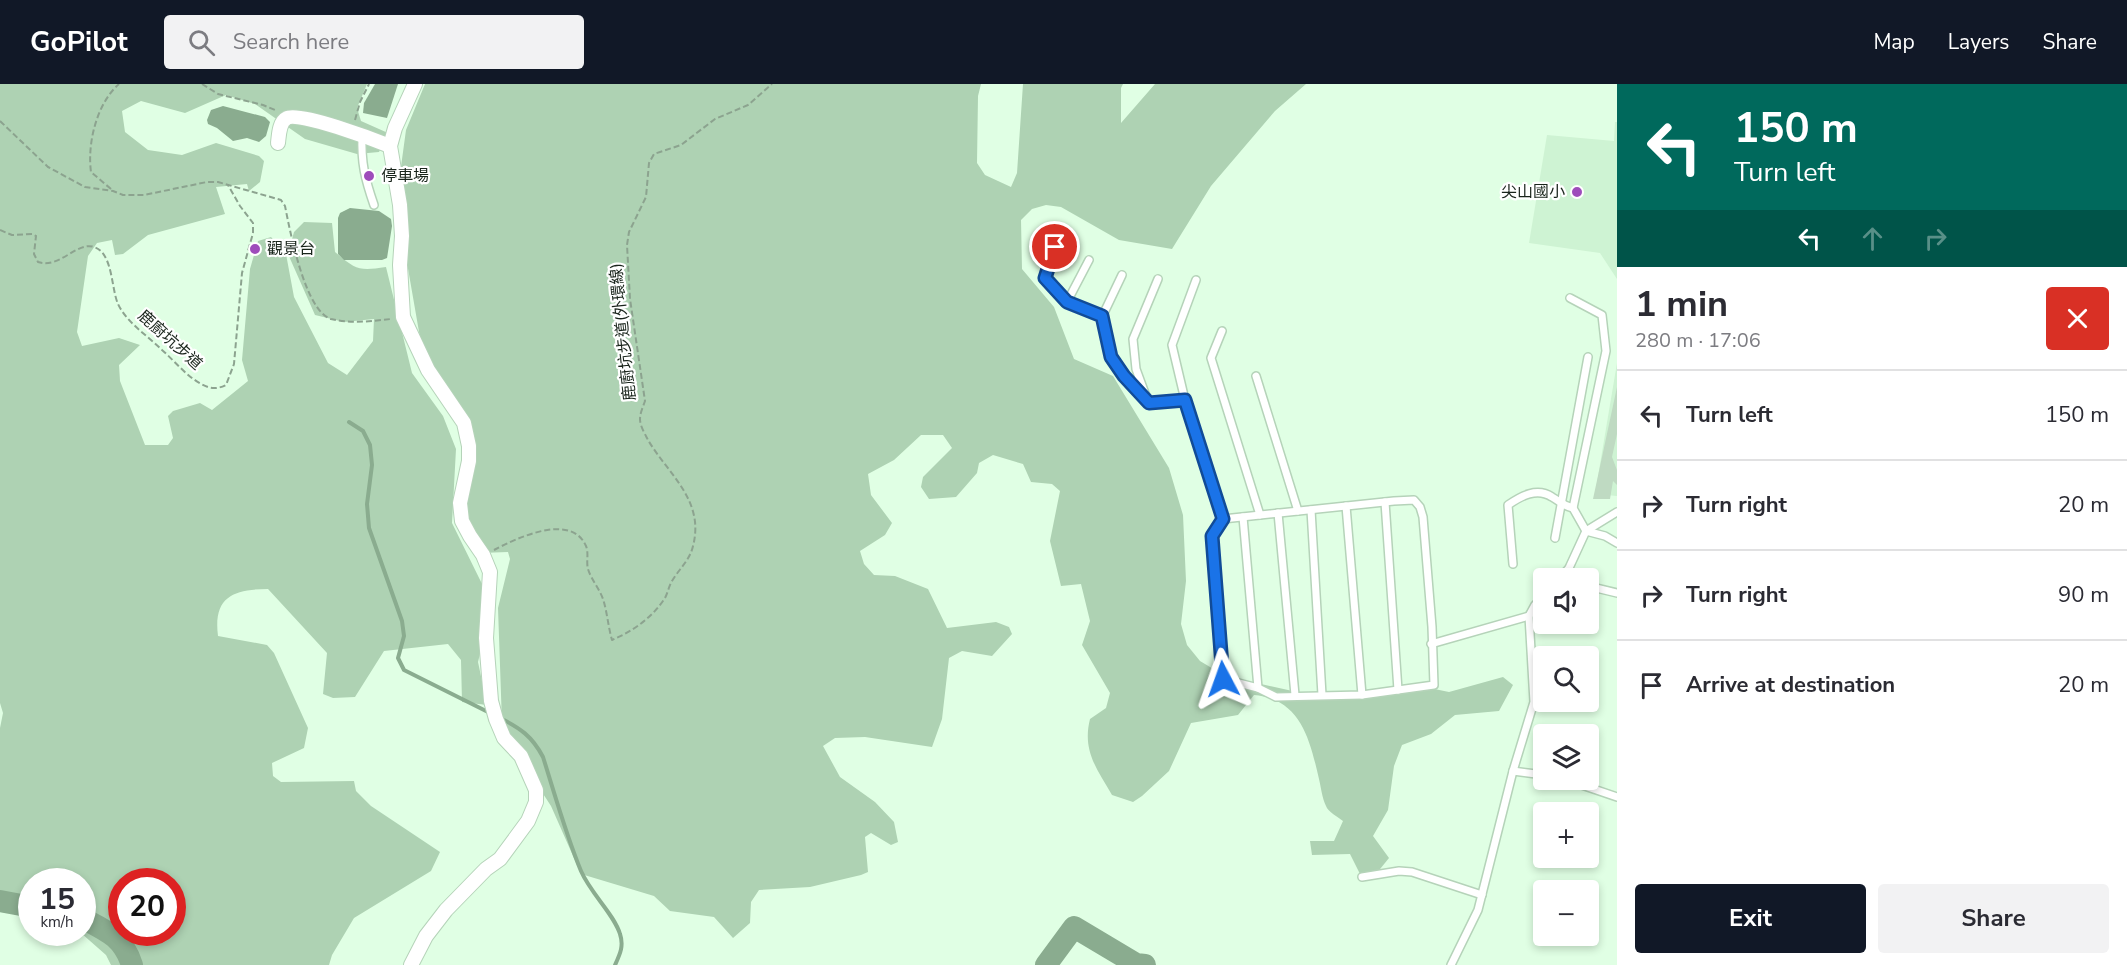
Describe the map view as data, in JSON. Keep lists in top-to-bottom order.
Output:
{
  "streets": {
    "path": ["鹿廚坑步道(外環線)", "鹿廚坑步道"]
  },
  "places": ["停車場", "尖山國小", "觀景台"],
  "page": {
    "header": "GoPilot",
    "search": "Search here",
    "nav": ["Map", "Layers", "Share"],
    "turn": ["150 m", "Turn left"],
    "heading": ["1 min", "280 m · 17:06"],
    "list": [
      {
        "name": "Turn left",
        "value": "150 m"
      },
      {
        "name": "Turn right",
        "value": "20 m"
      },
      {
        "name": "Turn right",
        "value": "90 m"
      },
      {
        "name": "Arrive at destination",
        "value": "20 m"
      }
    ],
    "map_buttons": ["+", "−"],
    "speed": "15 km/h",
    "limit": "20",
    "buttons": ["Exit", "Share"]
  }
}
